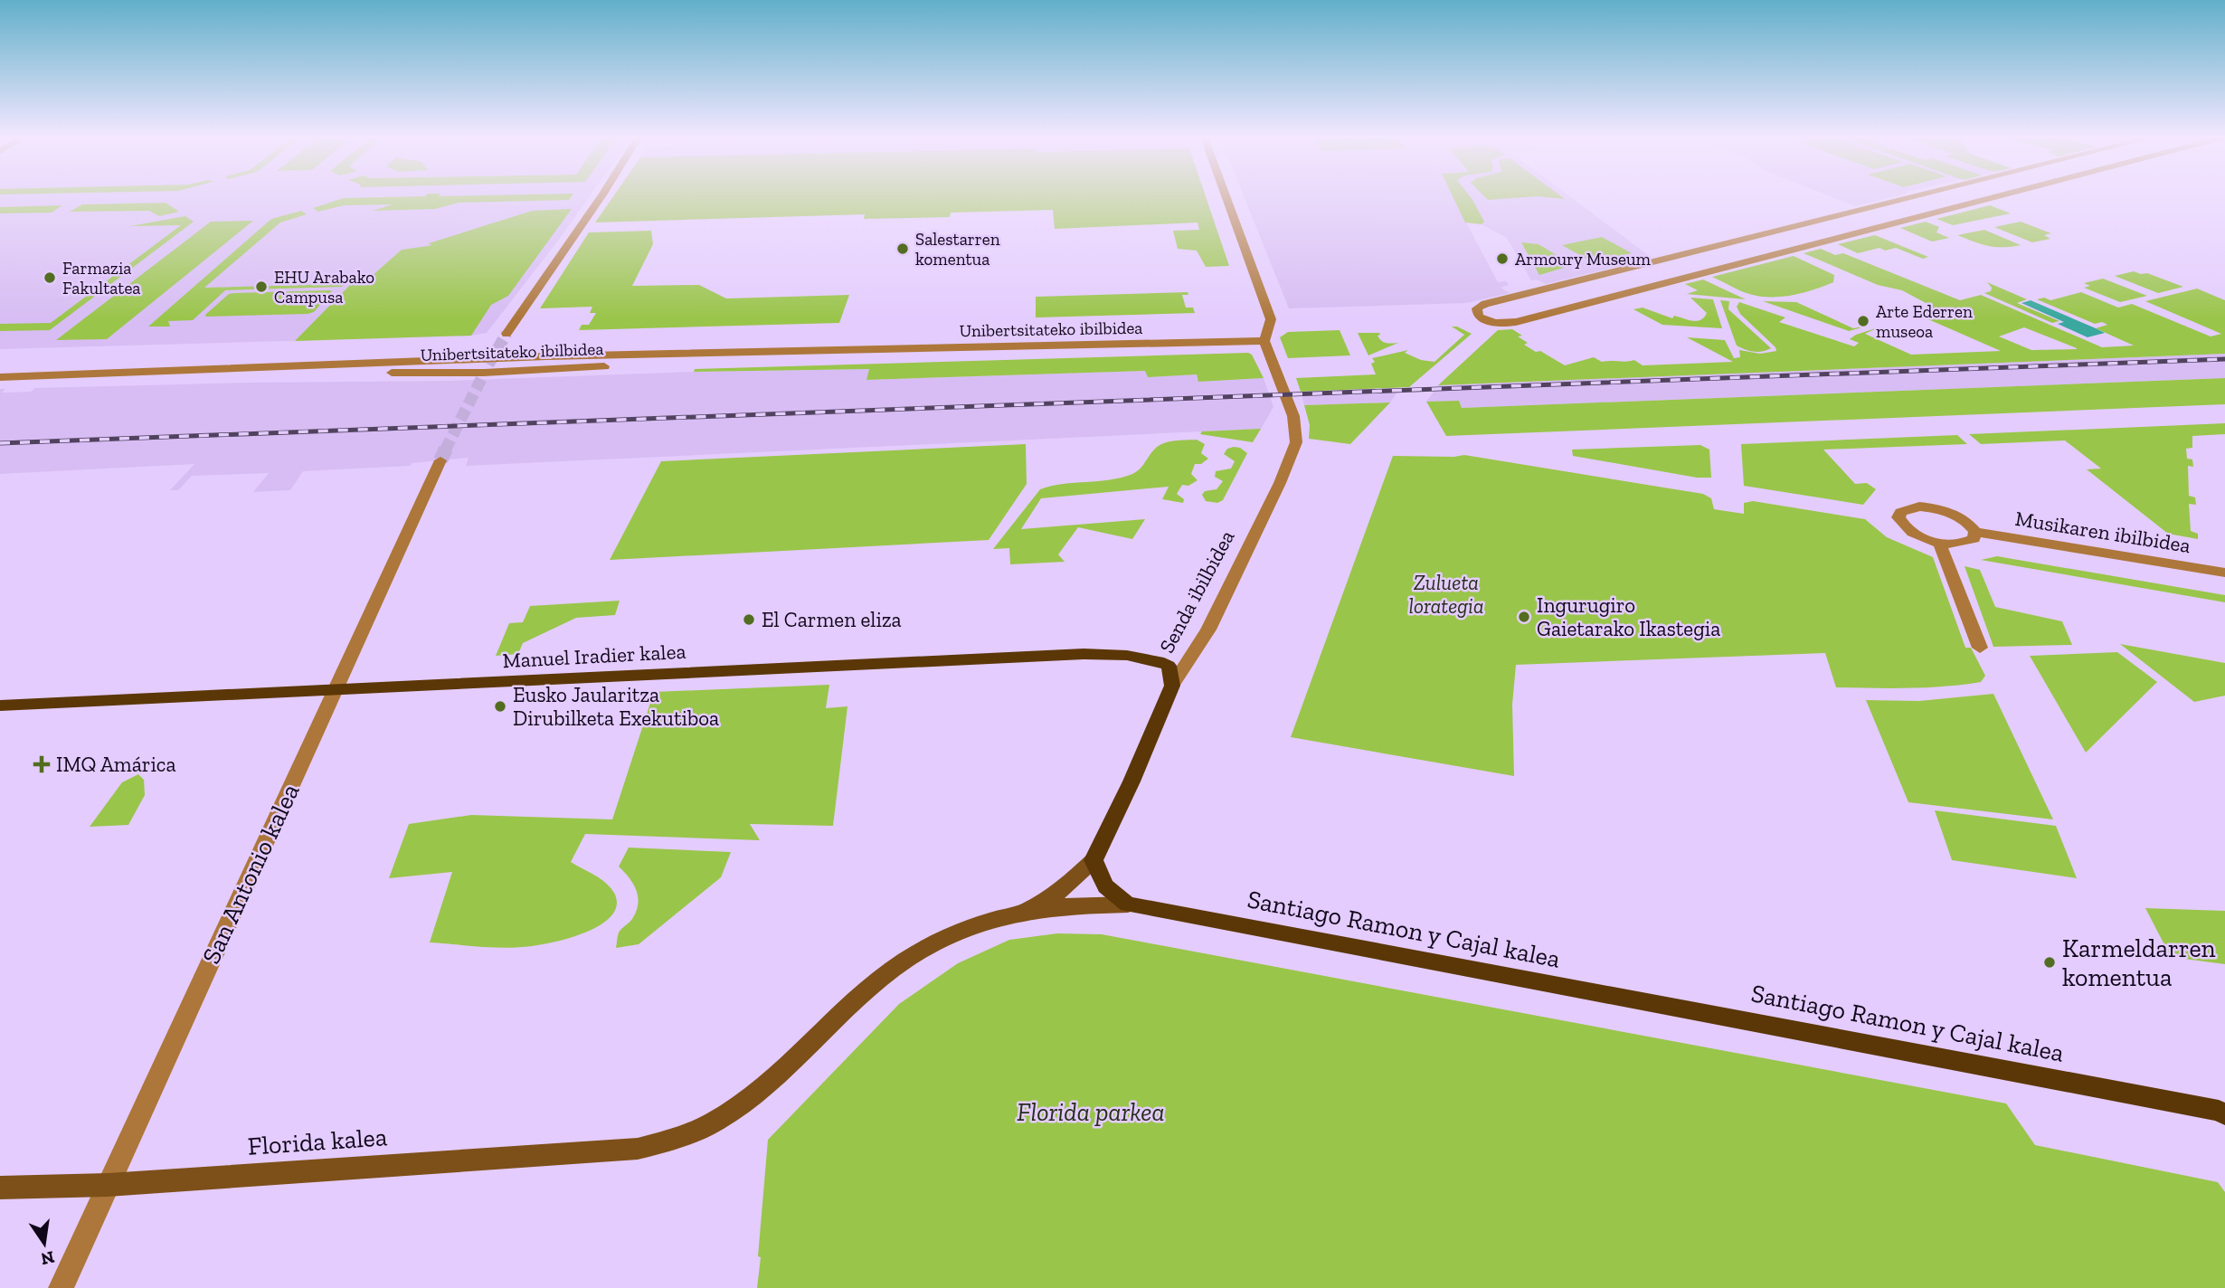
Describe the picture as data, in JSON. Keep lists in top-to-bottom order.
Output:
{
  "streets": {
    "main road": [
      "Senda ibilbidea",
      "Manuel Iradier kalea",
      "Santiago Ramon y Cajal kalea",
      "Florida kalea"
    ],
    "street": ["Unibertsitateko ibilbidea", "Musikaren ibilbidea", "San Antonio kalea"]
  },
  "crossings": [
    ["Unibertsitateko ibilbidea", "Senda ibilbidea"],
    ["Senda ibilbidea", "Manuel Iradier kalea"],
    ["Senda ibilbidea", "Santiago Ramon y Cajal kalea"],
    ["Manuel Iradier kalea", "San Antonio kalea"],
    ["San Antonio kalea", "Florida kalea"],
    ["Santiago Ramon y Cajal kalea", "Florida kalea"]
  ],
  "parks": ["Zulueta lorategia", "Florida parkea"],
  "places": {
    "other": [
      "Salestarren komentua",
      "Armoury Museum",
      "Farmazia Fakultatea",
      "EHU Arabako Campusa",
      "Arte Ederren museoa",
      "Ingurugiro Gaietarako Ikastegia",
      "El Carmen eliza",
      "Eusko Jaularitza Dirubilketa Exekutiboa",
      "Karmeldarren komentua"
    ],
    "health": ["IMQ Amárica"]
  },
  "north": "bottom"
}
